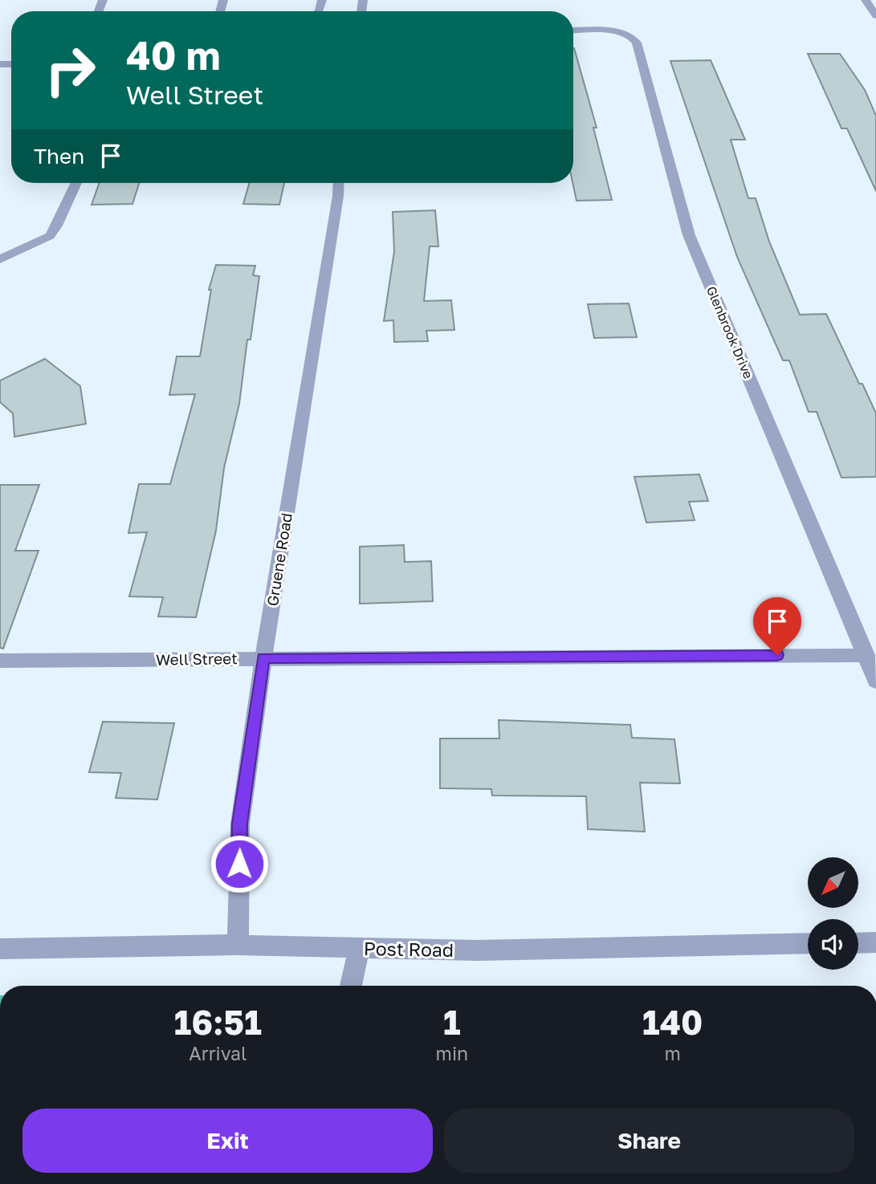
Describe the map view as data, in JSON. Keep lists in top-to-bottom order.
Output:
{
  "streets": {
    "street": [
      "Glenbrook Drive",
      "Gruene Road",
      "Well Street",
      "Post Road"
    ]
  },
  "crossings": [
    ["Glenbrook Drive", "Well Street"],
    ["Gruene Road", "Well Street"],
    ["Gruene Road", "Post Road"]
  ],
  "north": "bottom left",
  "page": {
    "turn": ["40 m", "Well Street"],
    "then": "Then",
    "eta": [
      "16:51",
      "Arrival",
      "1",
      "min",
      "140",
      "m"
    ],
    "buttons": ["Exit", "Share"]
  }
}
